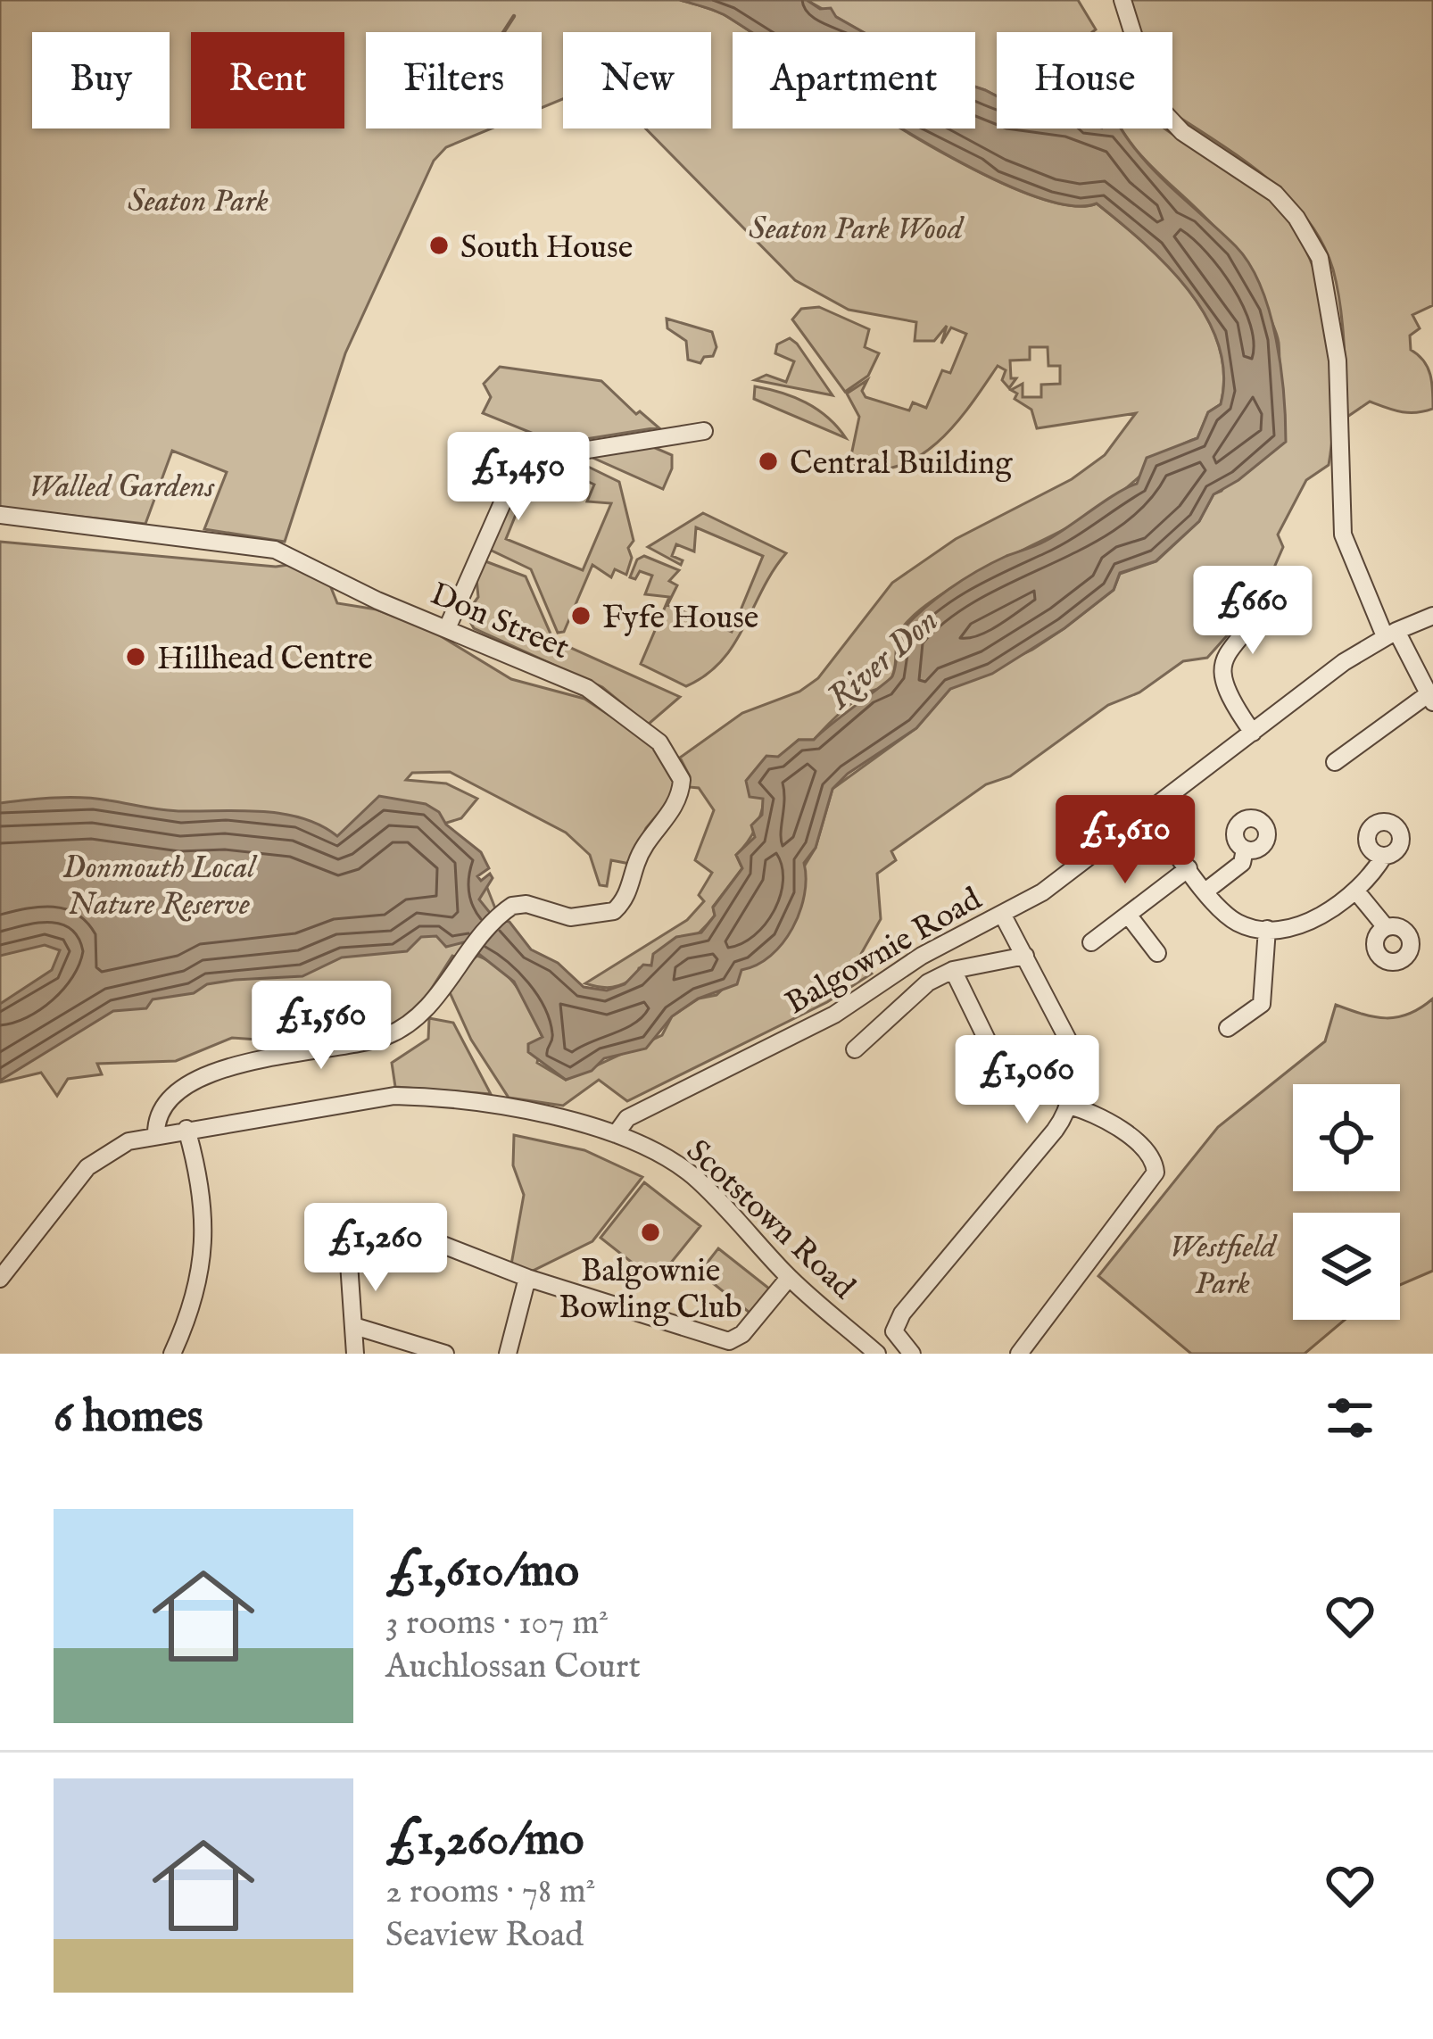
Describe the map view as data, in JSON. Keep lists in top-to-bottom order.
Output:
{
  "streets": {
    "street": ["Don Street", "Balgownie Road", "Scotstown Road"]
  },
  "crossings": [
    ["Balgownie Road", "Scotstown Road"]
  ],
  "water": ["River Don"],
  "parks": [
    "Seaton Park",
    "Seaton Park Wood",
    "Walled Gardens",
    "Donmouth Local Nature Reserve",
    "Westfield Park"
  ],
  "places": [
    "South House",
    "Central Building",
    "Fyfe House",
    "Hillhead Centre",
    "Balgownie Bowling Club"
  ],
  "page": {
    "chip": [
      "Buy",
      "Rent",
      "Filters",
      "New",
      "Apartment",
      "House"
    ],
    "price": [
      "£1,450",
      "£660",
      "£1,610",
      "£1,560",
      "£1,060",
      "£1,260"
    ],
    "heading": "6 homes",
    "list": [
      {
        "name": "£1,610/mo",
        "note": "3 rooms · 107 m² · Auchlossan Court"
      },
      {
        "name": "£1,260/mo",
        "note": "2 rooms · 78 m² · Seaview Road"
      }
    ]
  }
}
